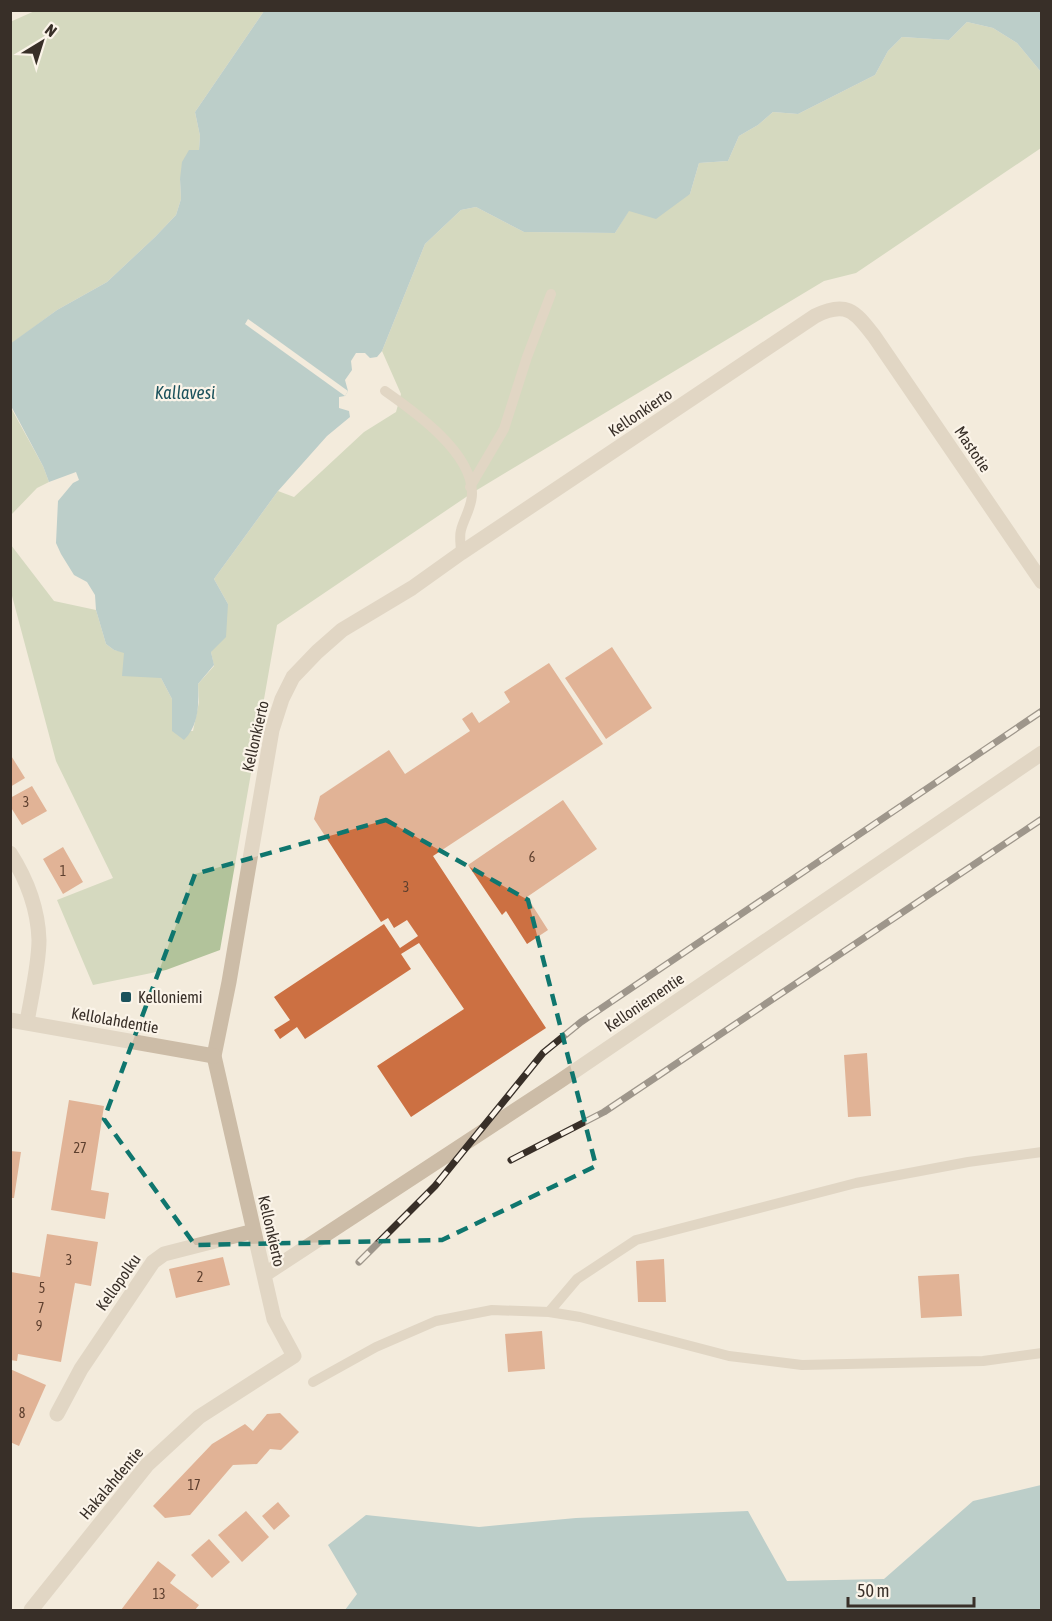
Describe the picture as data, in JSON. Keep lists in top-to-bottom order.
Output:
{
  "streets": {
    "street": [
      "Kellonkierto",
      "Mastotie",
      "Kelloniementie",
      "Kellolahdentie",
      "Kellopolku",
      "Hakalahdentie"
    ]
  },
  "crossings": [
    ["Kellonkierto", "Mastotie"],
    ["Kellonkierto", "Kelloniementie"],
    ["Kellonkierto", "Kellolahdentie"],
    ["Kellonkierto", "Kellopolku"],
    ["Kellonkierto", "Hakalahdentie"]
  ],
  "water": ["Kallavesi"],
  "places": {
    "transit": ["Kelloniemi"]
  },
  "house_numbers": [
    "3",
    "6",
    "1",
    "3",
    "27",
    "3",
    "2",
    "5",
    "7",
    "9",
    "8",
    "17",
    "13"
  ],
  "scale_bar": "50 m",
  "north": "top right"
}
